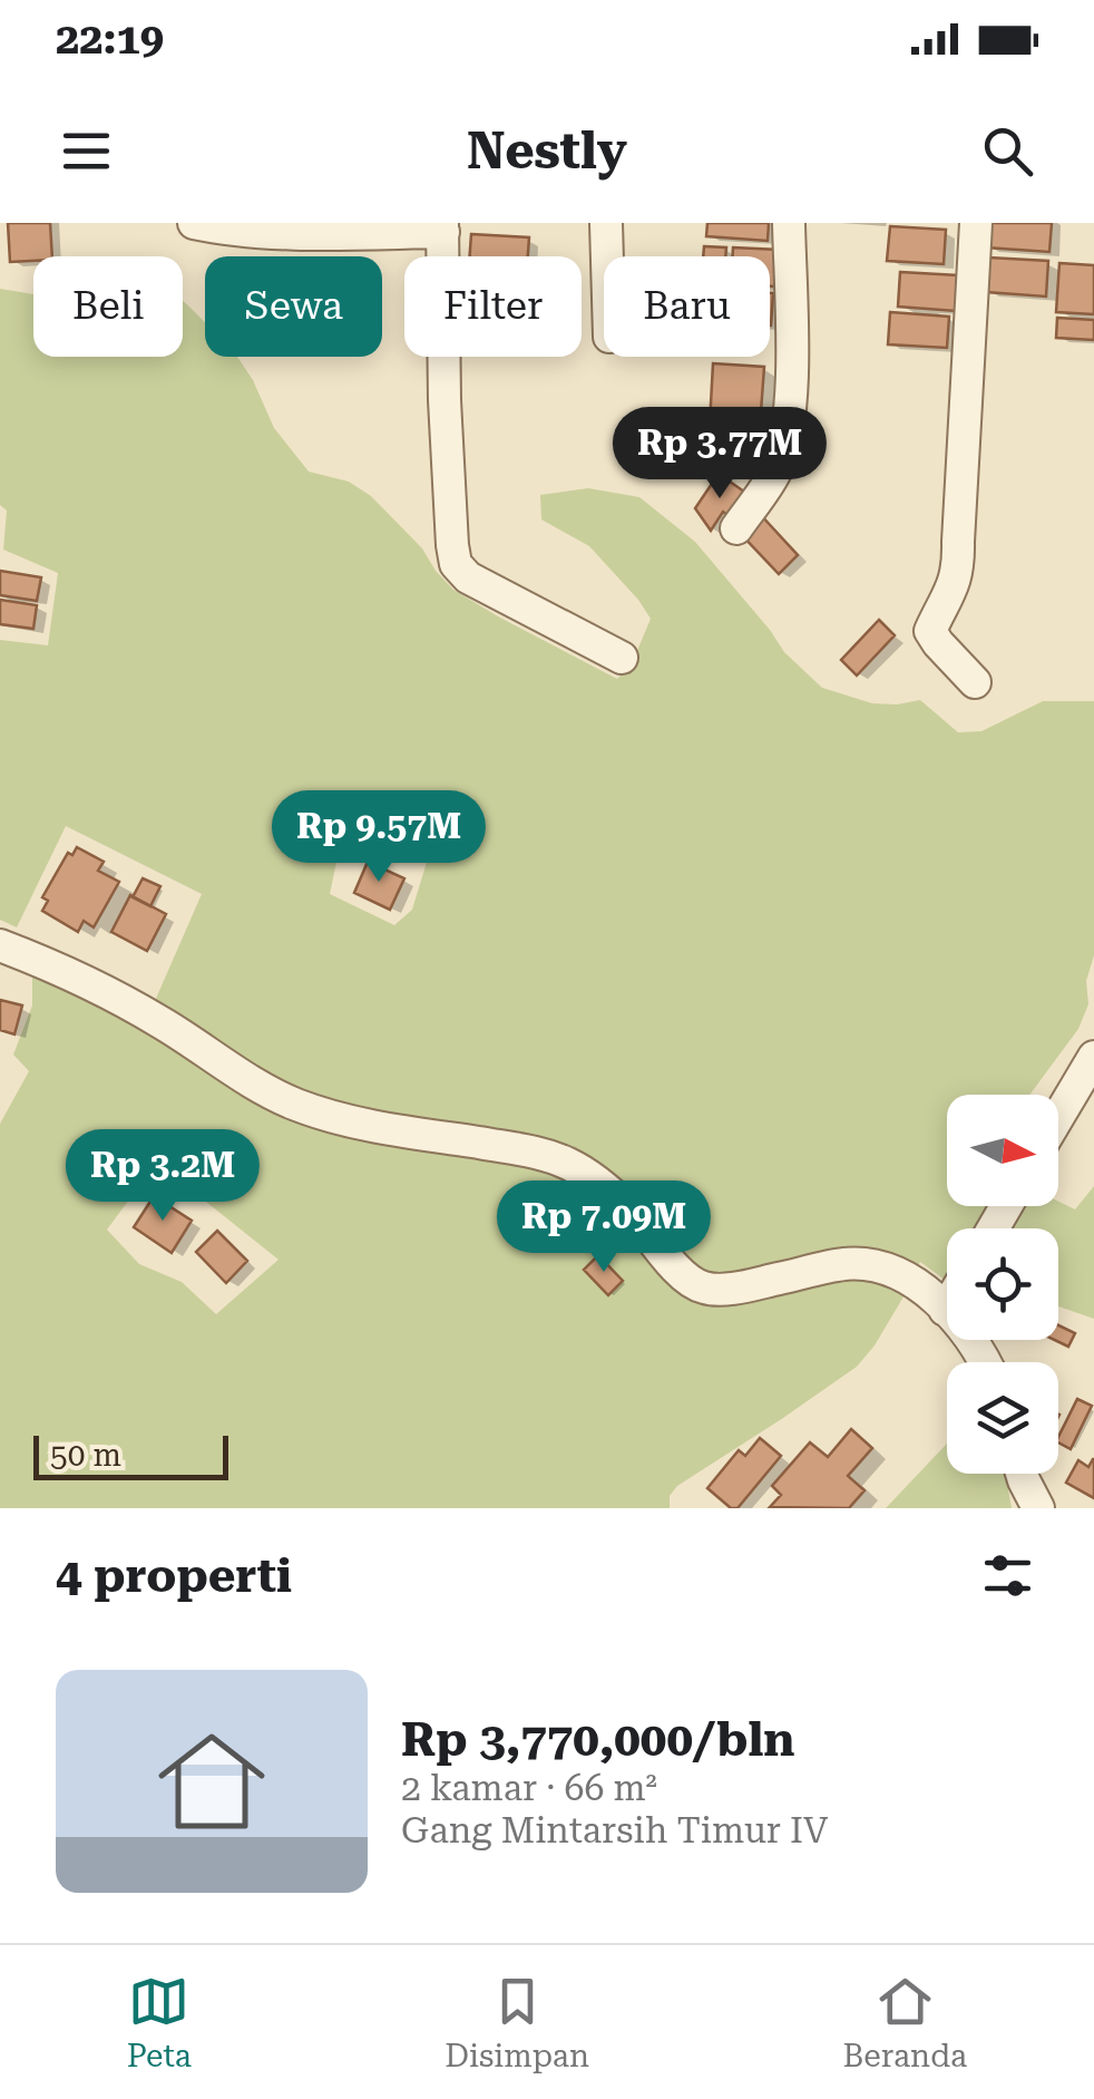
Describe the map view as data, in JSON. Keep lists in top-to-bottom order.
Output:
{
  "scale_bar": "50 m",
  "north": "right",
  "page": {
    "status": "22:19",
    "header": "Nestly",
    "chip": [
      "Beli",
      "Sewa",
      "Filter",
      "Baru"
    ],
    "price": [
      "Rp 3.77M",
      "Rp 9.57M",
      "Rp 3.2M",
      "Rp 7.09M"
    ],
    "scale": "50 m",
    "heading": "4 properti",
    "list": [
      {
        "name": "Rp 3,770,000/bln",
        "note": "2 kamar · 66 m² · Gang Mintarsih Timur IV"
      }
    ],
    "tabs": ["Peta", "Disimpan", "Beranda"]
  }
}
